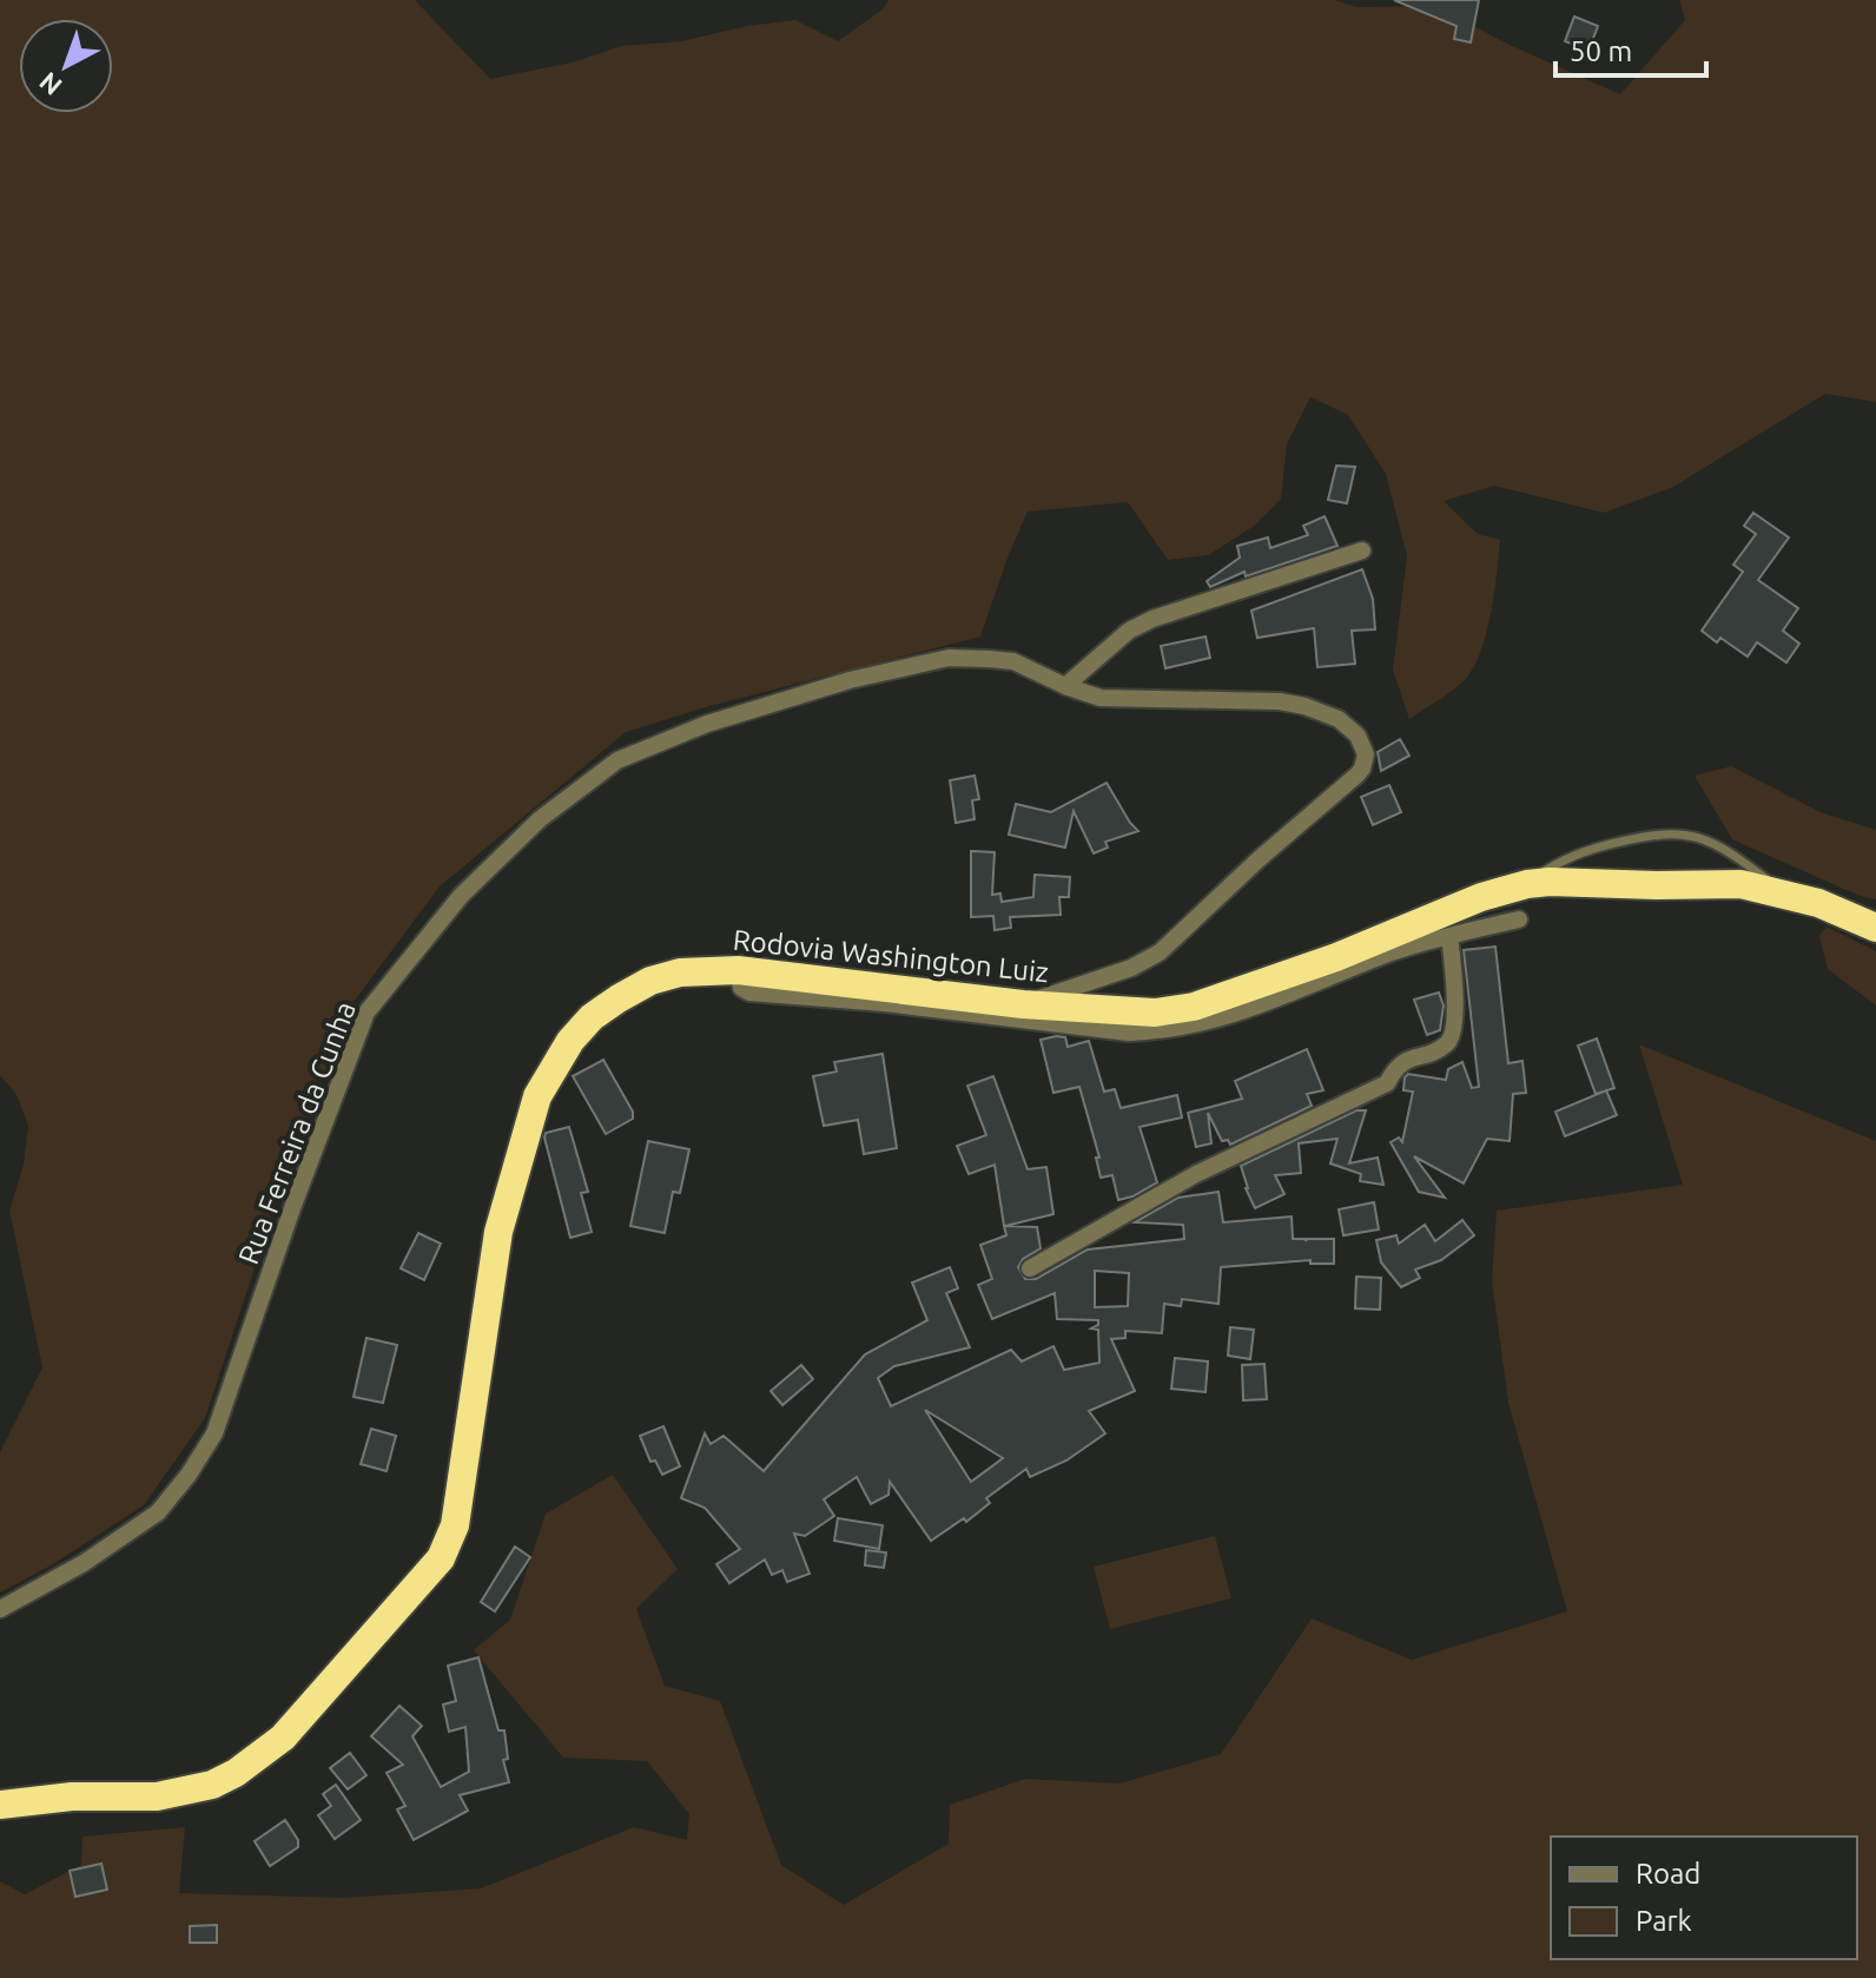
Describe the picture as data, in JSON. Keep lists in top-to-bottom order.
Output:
{
  "streets": {
    "highway": ["Rodovia Washington Luiz"],
    "street": ["Rua Ferreira da Cunha"]
  },
  "crossings": [
    ["Rodovia Washington Luiz", "Rua Ferreira da Cunha"]
  ],
  "legend": ["Road", "Park"],
  "scale_bar": "50 m",
  "north": "bottom left"
}
